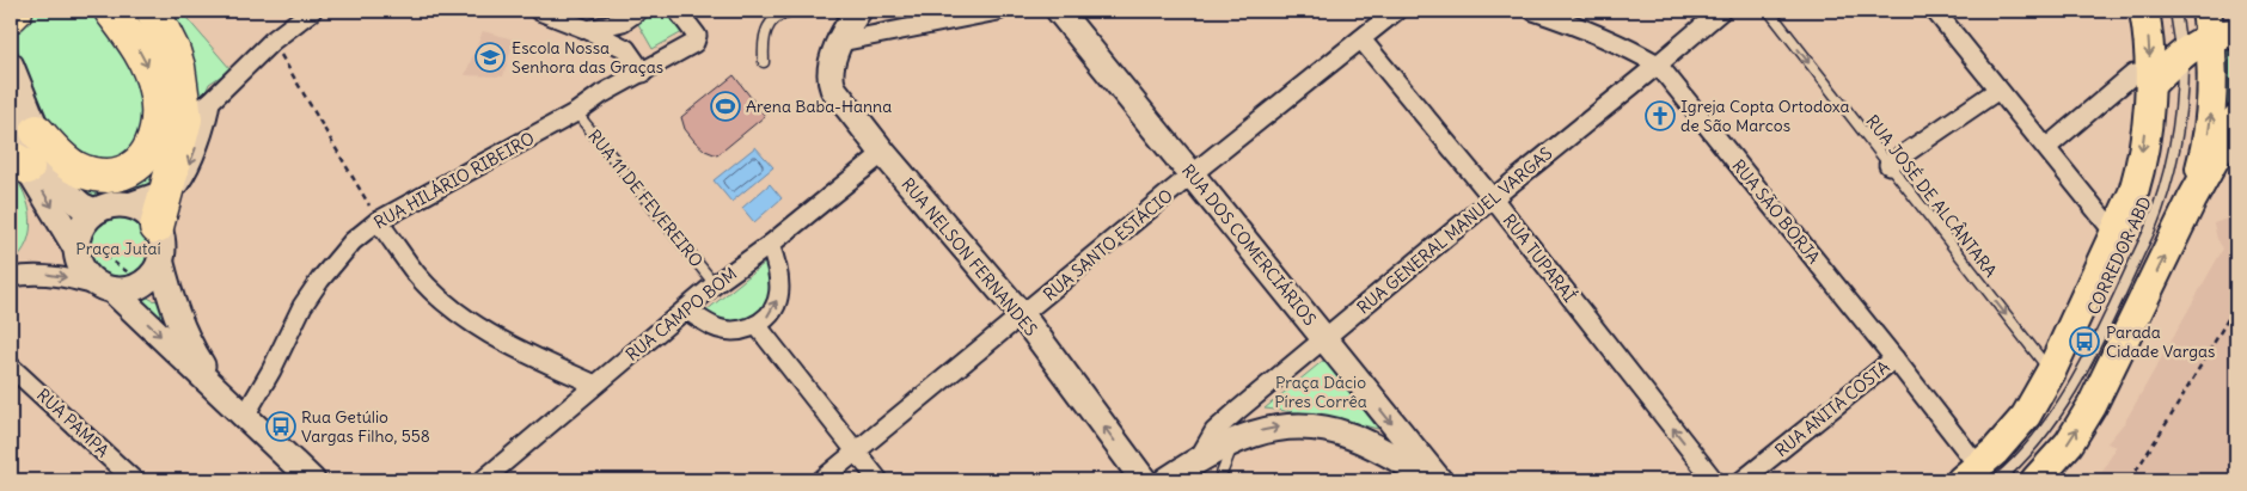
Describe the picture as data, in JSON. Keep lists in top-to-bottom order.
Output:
{
  "streets": {
    "street": [
      "RUA HILÁRIO RIBEIRO",
      "RUA SÃO BORJA",
      "RUA GENERAL MANUEL VARGAS",
      "RUA SANTO ESTÁCIO",
      "RUA DOS COMERCIÁRIOS",
      "RUA NELSON FERNANDES",
      "RUA TUPARAÍ",
      "RUA CAMPO BOM",
      "RUA ANITA COSTA",
      "RUA PAMPA"
    ],
    "lane": ["RUA JOSÉ DE ALCÂNTARA", "RUA 11 DE FEVEREIRO", "CORREDOR ABD"]
  },
  "crossings": [
    ["RUA HILÁRIO RIBEIRO", "RUA 11 DE FEVEREIRO"],
    ["RUA 11 DE FEVEREIRO", "RUA CAMPO BOM"],
    ["RUA SÃO BORJA", "RUA GENERAL MANUEL VARGAS"],
    ["RUA SÃO BORJA", "CORREDOR ABD"],
    ["RUA SÃO BORJA", "RUA ANITA COSTA"],
    ["RUA GENERAL MANUEL VARGAS", "RUA DOS COMERCIÁRIOS"],
    ["RUA GENERAL MANUEL VARGAS", "RUA TUPARAÍ"],
    ["RUA SANTO ESTÁCIO", "RUA DOS COMERCIÁRIOS"],
    ["RUA SANTO ESTÁCIO", "RUA NELSON FERNANDES"],
    ["RUA SANTO ESTÁCIO", "RUA TUPARAÍ"],
    ["RUA NELSON FERNANDES", "RUA CAMPO BOM"]
  ],
  "one_way": ["RUA JOSÉ DE ALCÂNTARA", "RUA NELSON FERNANDES", "RUA TUPARAÍ"],
  "parks": ["Praça Jutaí", "Praça Dácio Píres Corrêa"],
  "places": {
    "school or university": ["Escola Nossa Senhora das Graças"],
    "sports": ["Arena Baba-Hanna"],
    "church": ["Igreja Copta Ortodoxa de São Marcos"],
    "bus stop": ["Parada Cidade Vargas", "Rua Getúlio Vargas Filho, 558"]
  }
}
